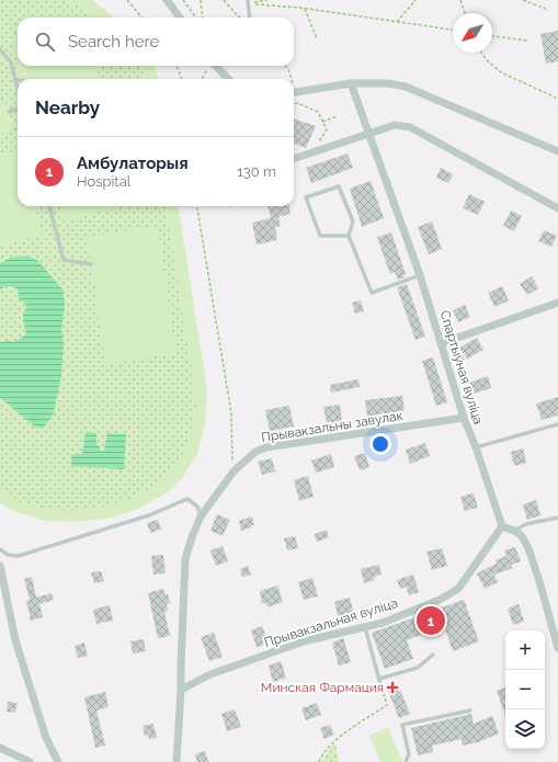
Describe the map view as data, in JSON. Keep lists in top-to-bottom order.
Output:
{
  "streets": {
    "street": ["Спартыўная вуліца", "Прывакзальны завулак", "Прывакзальная вуліца"]
  },
  "crossings": [
    ["Спартыўная вуліца", "Прывакзальны завулак"],
    ["Спартыўная вуліца", "Прывакзальная вуліца"],
    ["Прывакзальны завулак", "Прывакзальная вуліца"]
  ],
  "places": {
    "health": ["Минская Фармация"]
  },
  "north": "bottom left",
  "page": {
    "search": "Search here",
    "heading": "Nearby",
    "list": [
      {
        "mark": "1",
        "name": "Амбулаторыя",
        "note": "Hospital",
        "value": "130 m"
      }
    ],
    "pins": "1",
    "map_buttons": ["+", "−"]
  }
}
